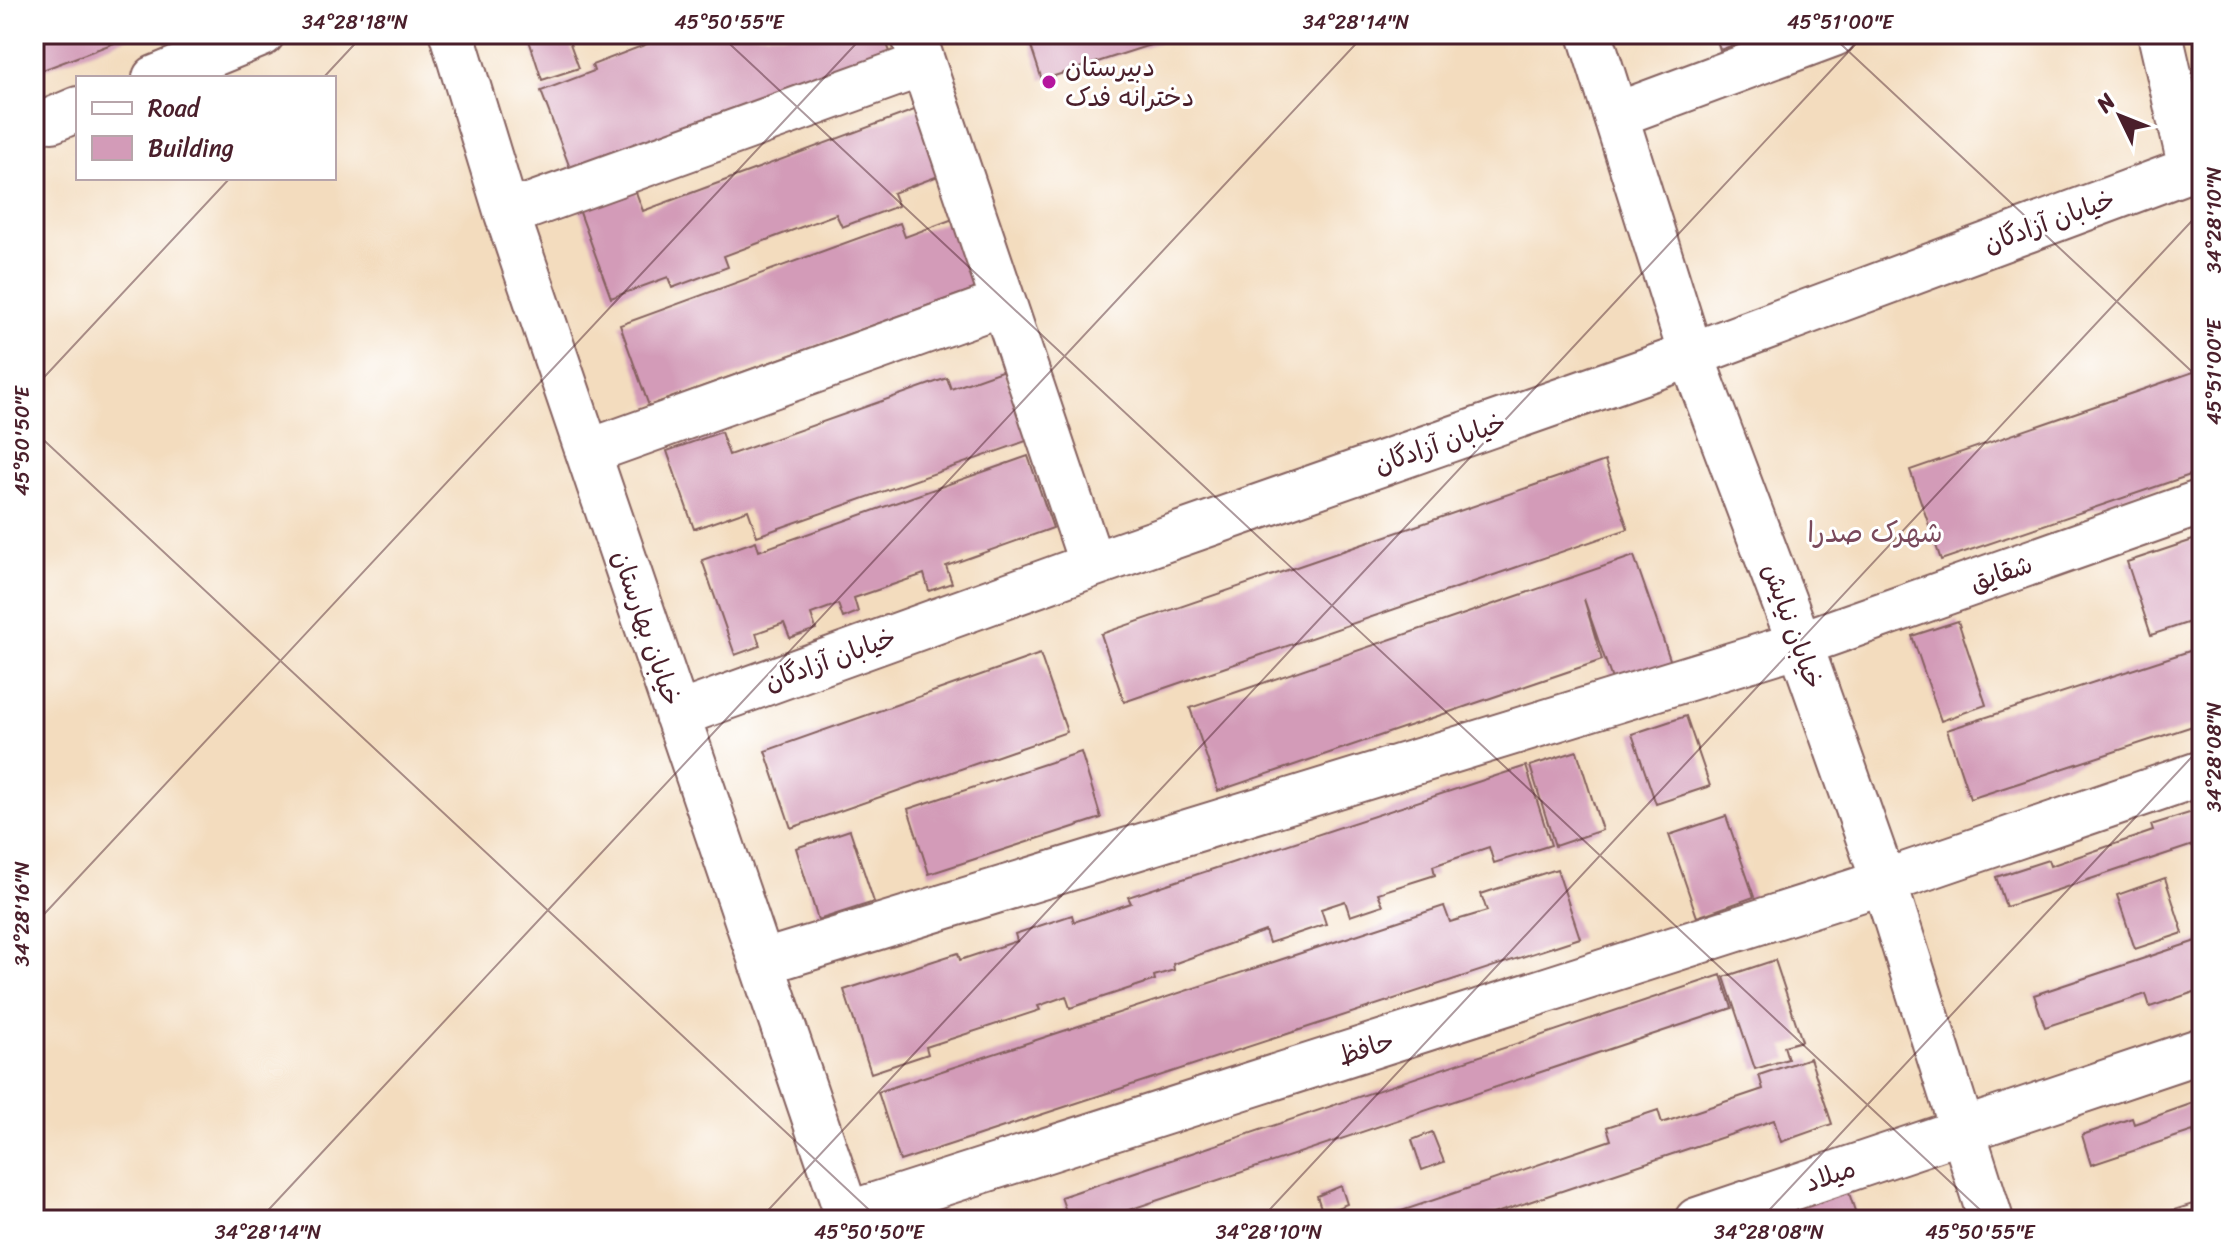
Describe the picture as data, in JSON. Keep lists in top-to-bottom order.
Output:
{
  "streets": {
    "street": [
      "خیابان آزادگان",
      "شقایق",
      "خیابان نیایش",
      "خیابان بهارستان",
      "حافظ",
      "میلاد"
    ]
  },
  "crossings": [
    ["خیابان آزادگان", "خیابان نیایش"],
    ["خیابان آزادگان", "خیابان بهارستان"],
    ["شقایق", "خیابان نیایش"],
    ["شقایق", "خیابان بهارستان"],
    ["خیابان نیایش", "حافظ"],
    ["خیابان نیایش", "میلاد"],
    ["خیابان بهارستان", "حافظ"]
  ],
  "districts": ["شهرک صدرا"],
  "places": ["دبیرستان دخترانه فدک"],
  "legend": ["Road", "Building"],
  "north": "top left",
  "coordinates": [
    "34°28'18\"N",
    "45°50'55\"E",
    "34°28'14\"N",
    "45°51'00\"E",
    "34°28'10\"N",
    "45°50'50\"E",
    "34°28'08\"N",
    "34°28'16\"N"
  ]
}
